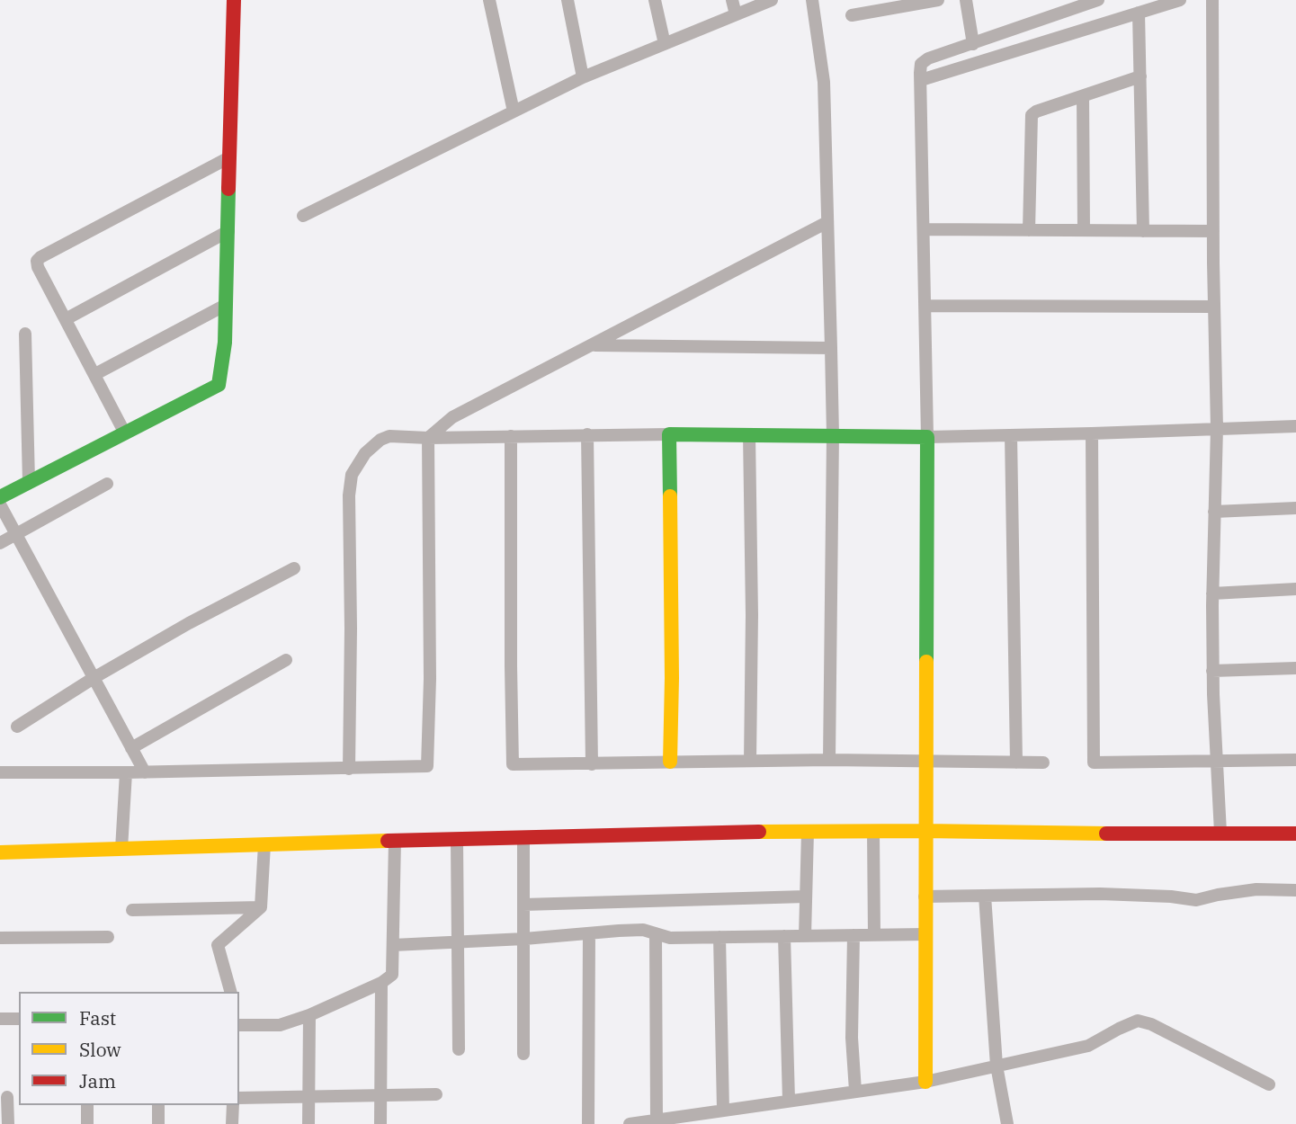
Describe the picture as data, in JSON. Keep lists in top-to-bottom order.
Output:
{
  "legend": ["Fast", "Slow", "Jam"]
}
